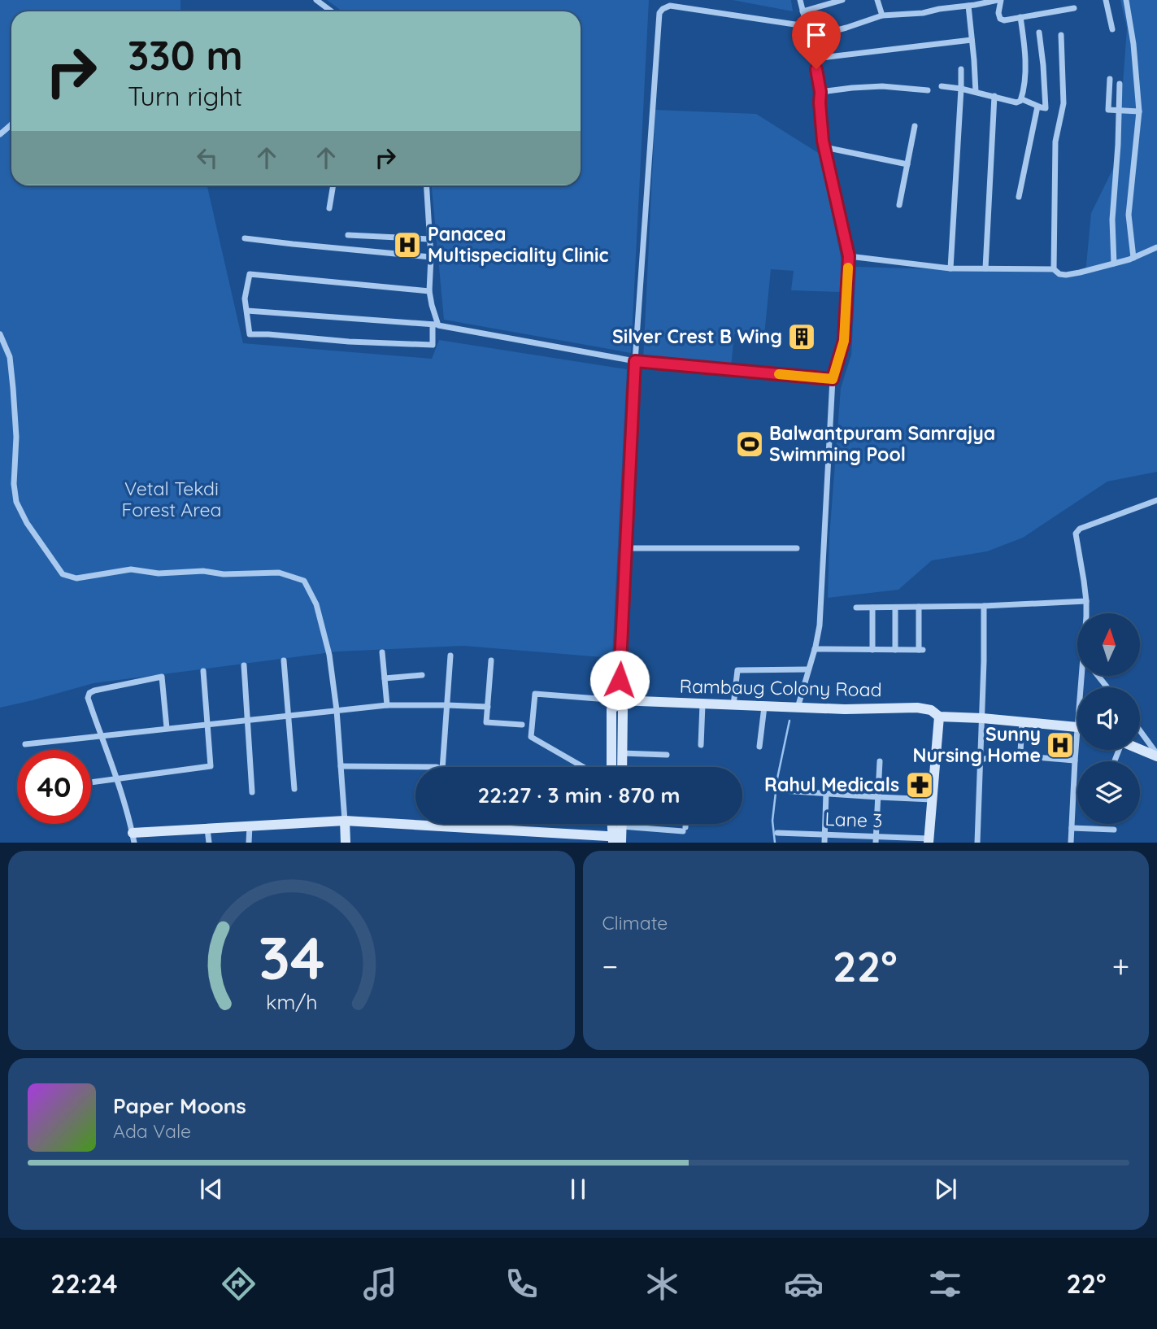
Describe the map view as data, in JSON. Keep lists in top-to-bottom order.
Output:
{
  "streets": {
    "street": ["Rambaug Colony Road", "Lane 3"]
  },
  "parks": ["Vetal Tekdi Forest Area"],
  "places": {
    "hospital": ["Panacea Multispeciality Clinic", "Sunny Nursing Home"],
    "building": ["Silver Crest B Wing"],
    "sports": ["Balwantpuram Samrajya Swimming Pool"],
    "pharmacy": ["Rahul Medicals"]
  },
  "north": "top",
  "page": {
    "turn": ["330 m", "Turn right"],
    "limit": "40",
    "trip": "22:27 · 3 min · 870 m",
    "tile": "Climate",
    "heat": ["−", "22°", "+"],
    "song": ["Paper Moons", "Ada Vale"],
    "tabs": ["22:24", "22°"],
    "gauge": ["34", "km/h"]
  }
}
